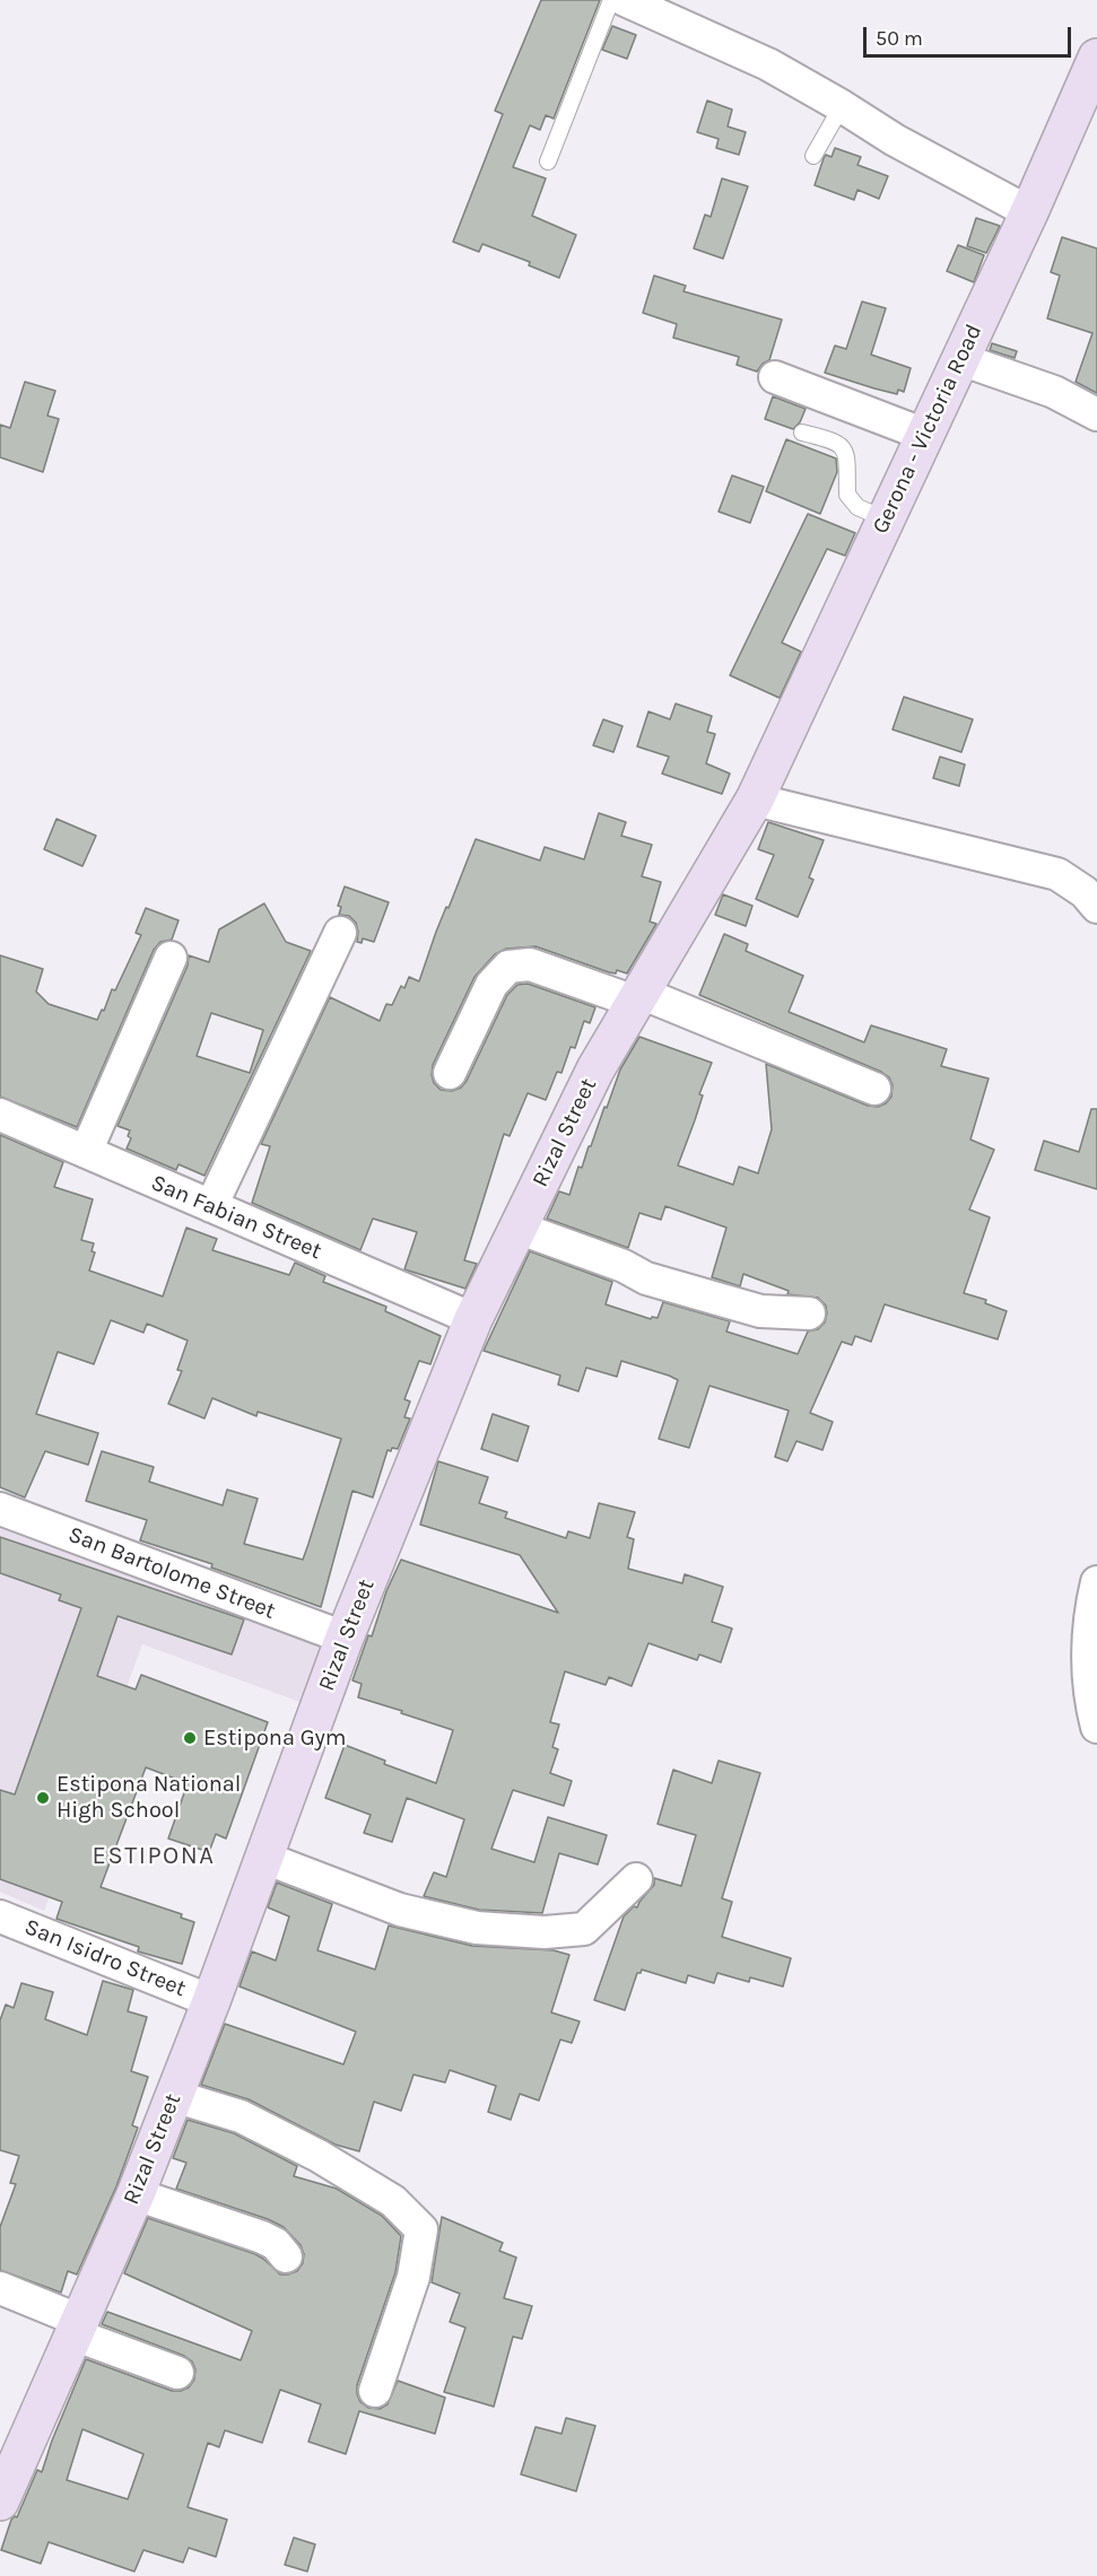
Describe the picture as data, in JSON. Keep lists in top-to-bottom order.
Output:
{
  "streets": {
    "main road": ["Gerona - Victoria Road", "Rizal Street"],
    "street": ["San Fabian Street", "San Bartolome Street", "San Isidro Street"]
  },
  "crossings": [
    ["Gerona - Victoria Road", "Rizal Street"],
    ["Rizal Street", "San Fabian Street"],
    ["Rizal Street", "San Bartolome Street"],
    ["Rizal Street", "San Isidro Street"]
  ],
  "districts": ["ESTIPONA"],
  "places": ["Estipona Gym", "Estipona National High School"],
  "scale_bar": "50 m"
}
